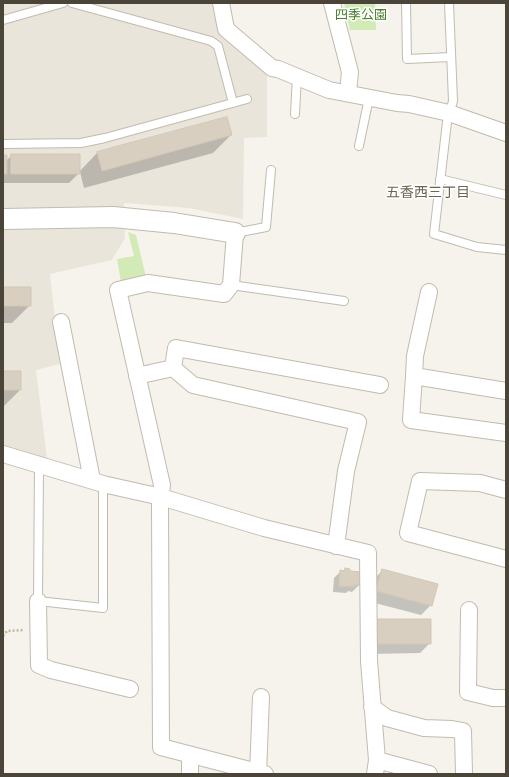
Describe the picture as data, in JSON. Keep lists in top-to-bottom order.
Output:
{
  "districts": ["五香西三丁目"],
  "parks": ["四季公園"]
}
